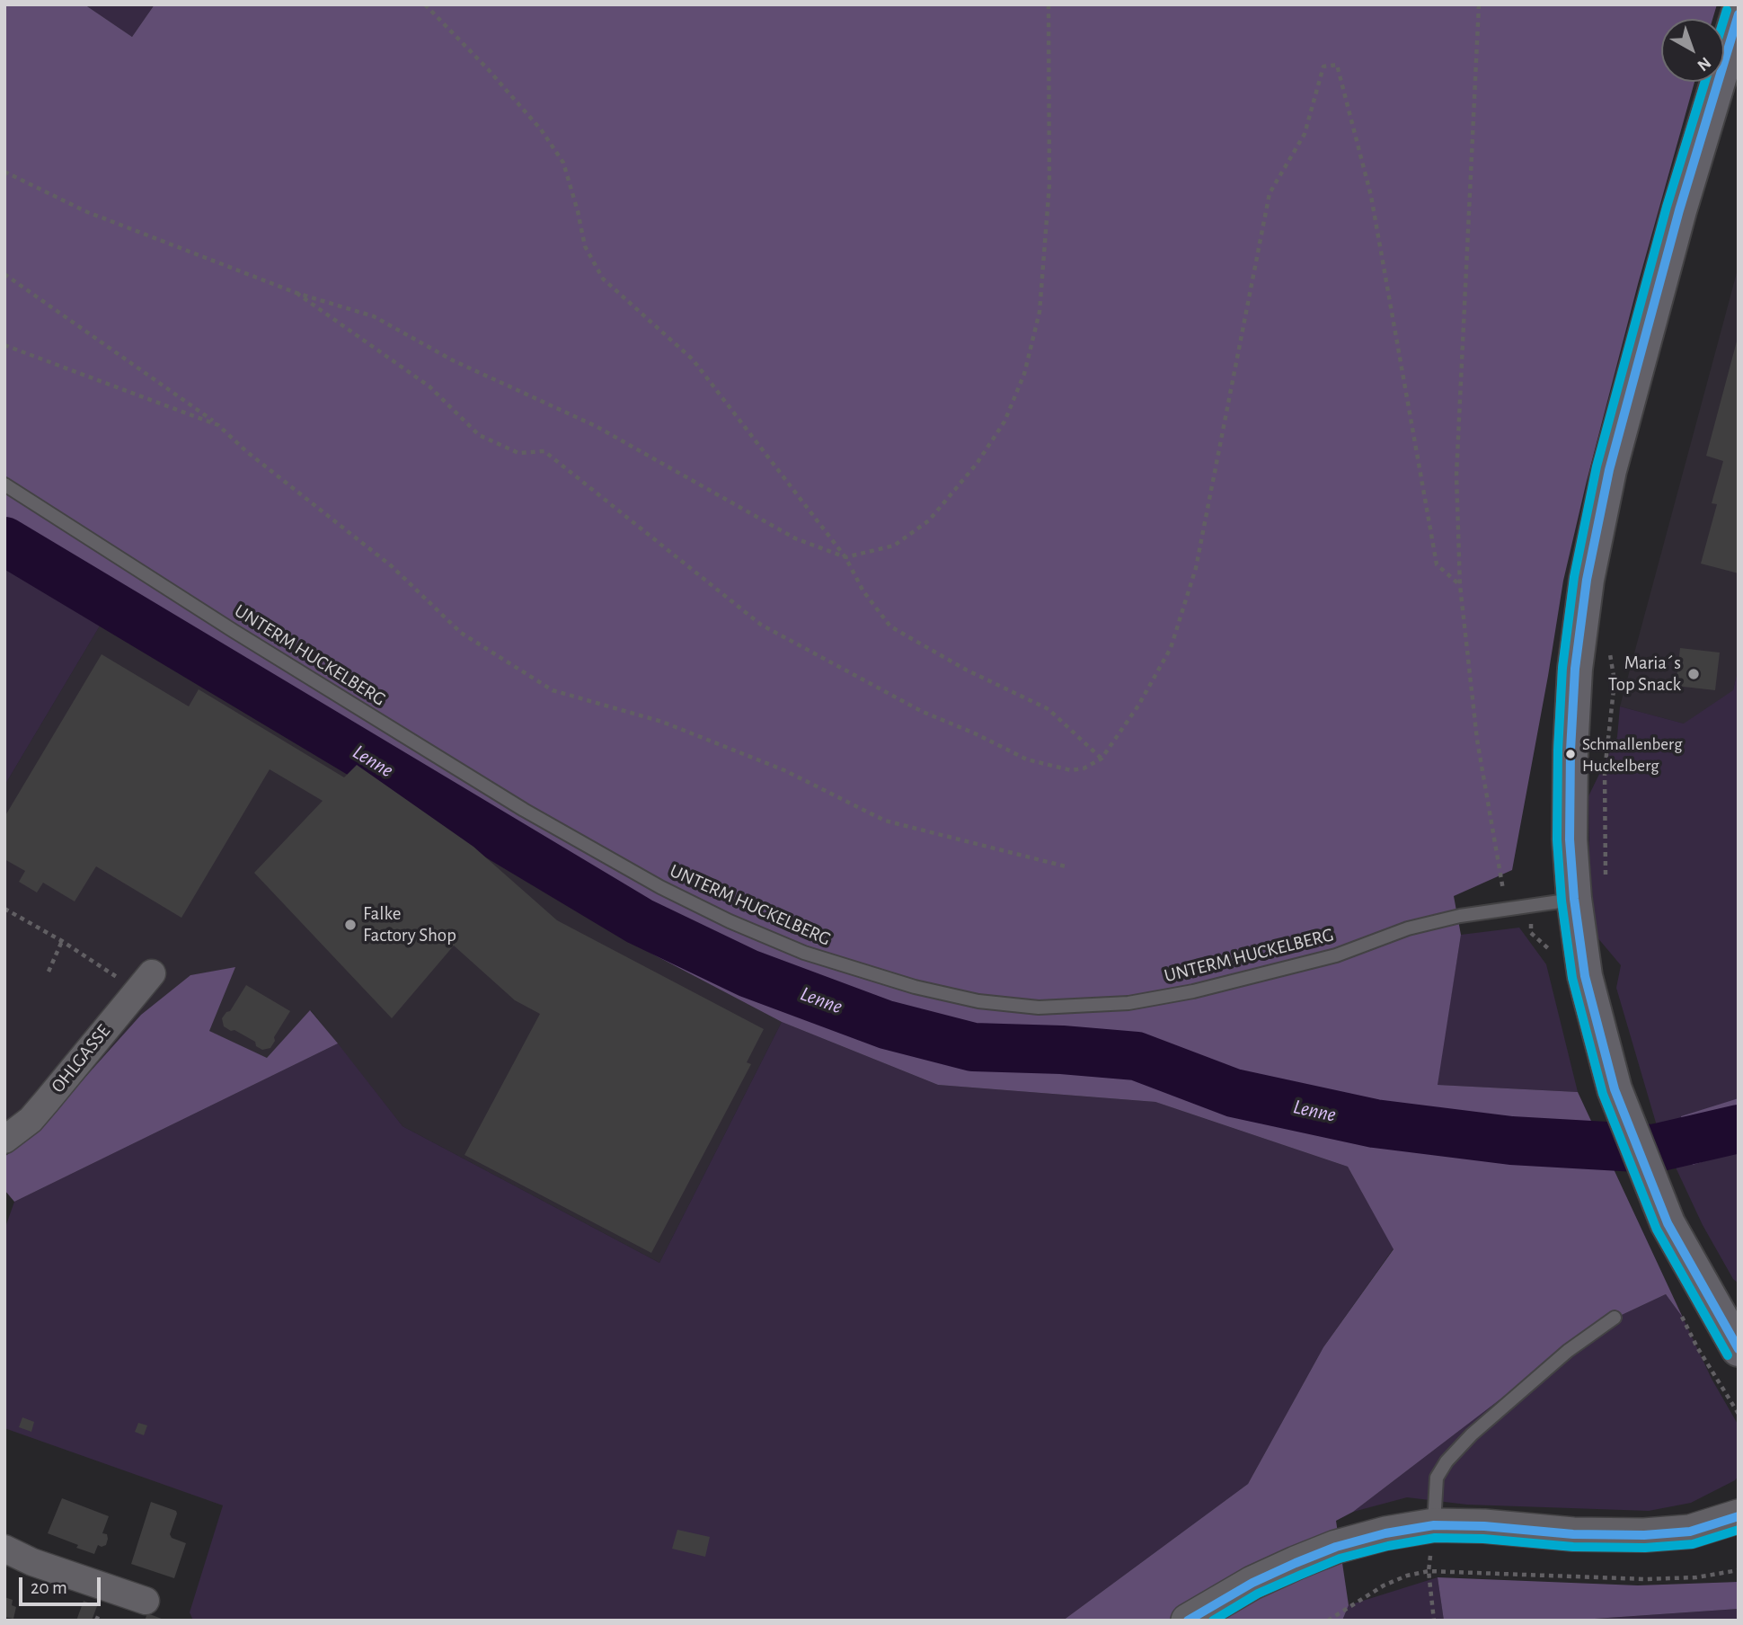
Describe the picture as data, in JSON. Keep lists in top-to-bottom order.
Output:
{
  "streets": {
    "street": ["OHLGASSE"],
    "lane": ["UNTERM HUCKELBERG"]
  },
  "water": ["Lenne"],
  "places": ["Maria´s Top Snack", "Schmallenberg Huckelberg", "Falke Factory Shop"],
  "scale_bar": "20 m",
  "north": "bottom right"
}
